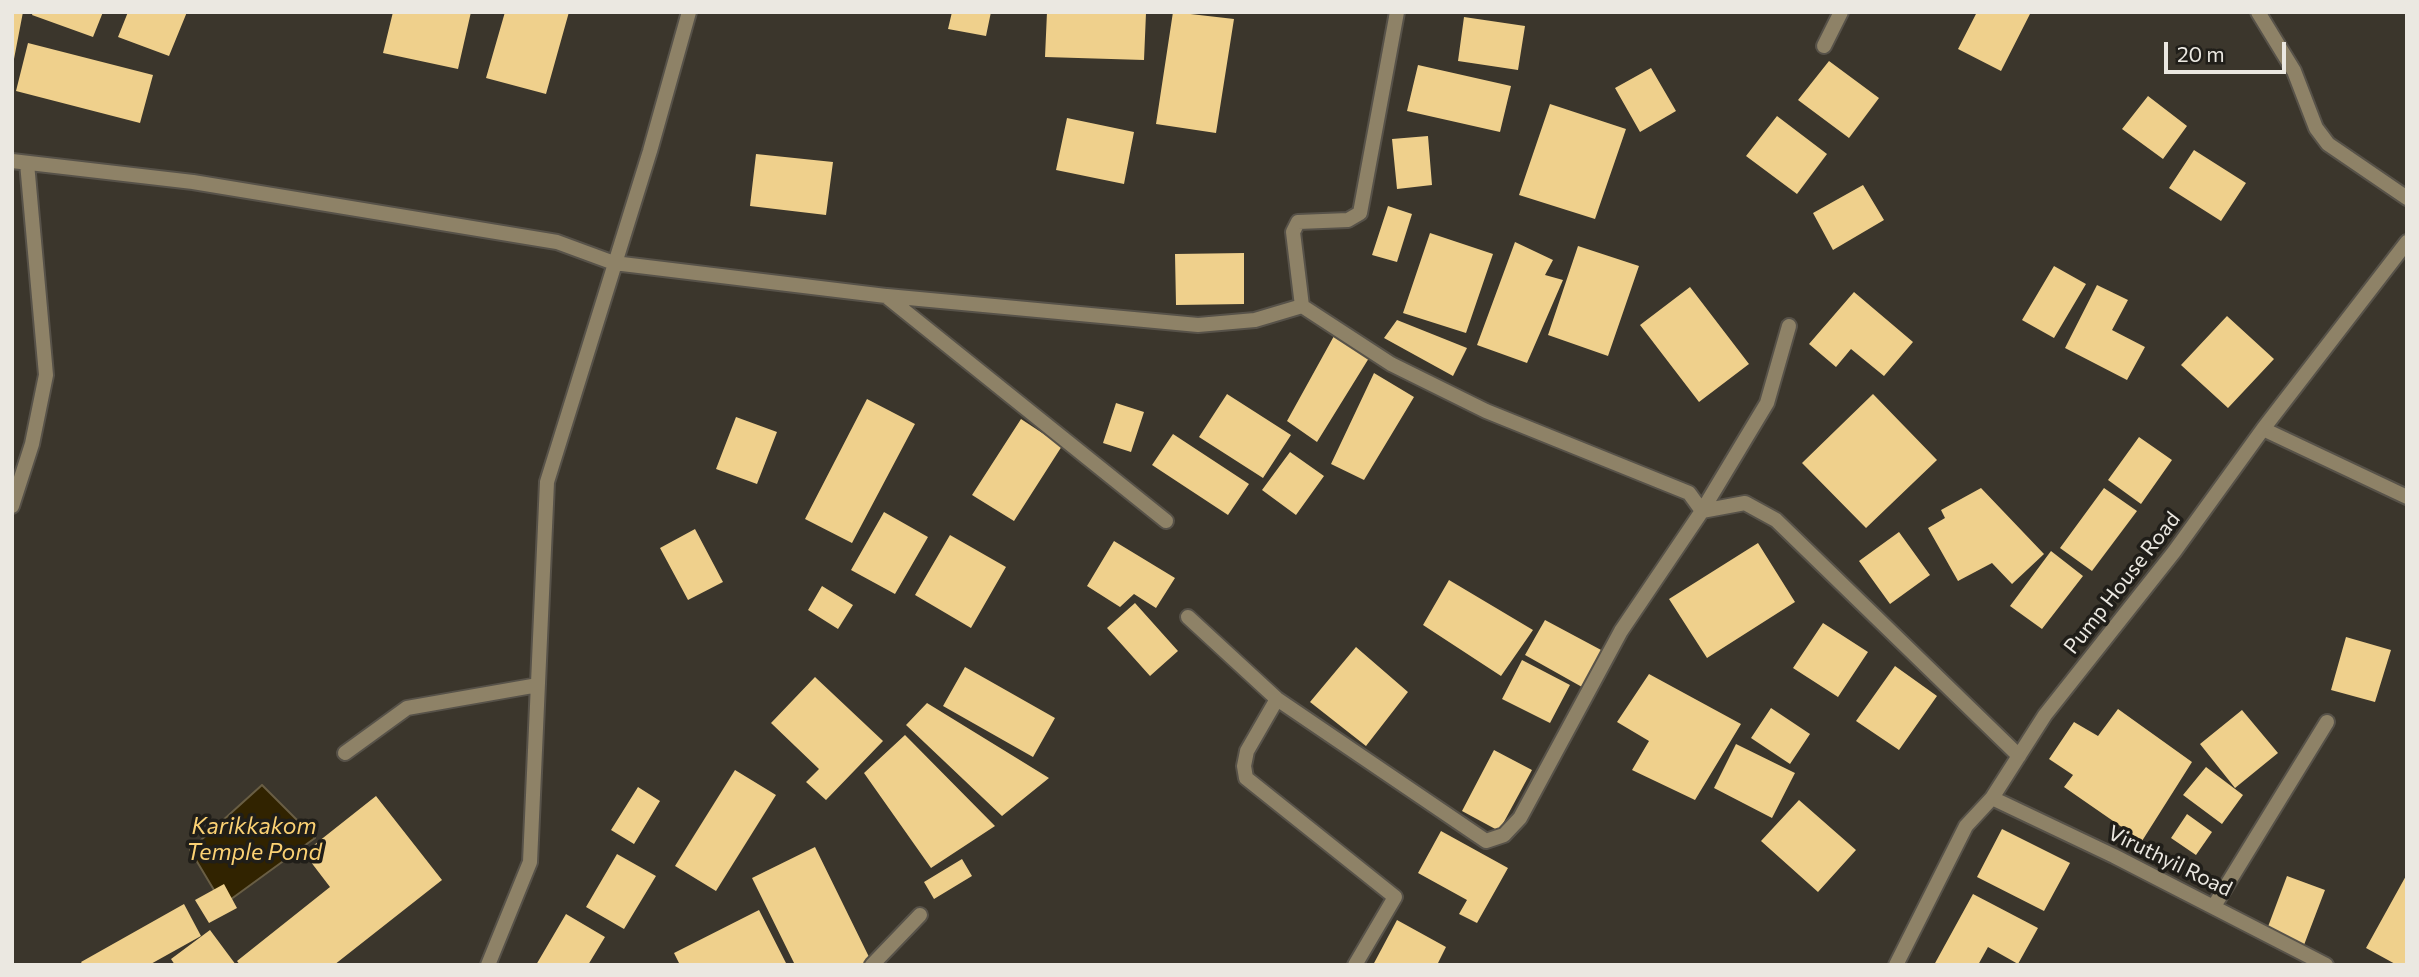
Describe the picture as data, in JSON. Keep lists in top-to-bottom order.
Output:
{
  "streets": {
    "street": ["Pump House Road", "Viruthyil Road"]
  },
  "crossings": [
    ["Pump House Road", "Viruthyil Road"]
  ],
  "water": ["Karikkakom Temple Pond"],
  "scale_bar": "20 m"
}
